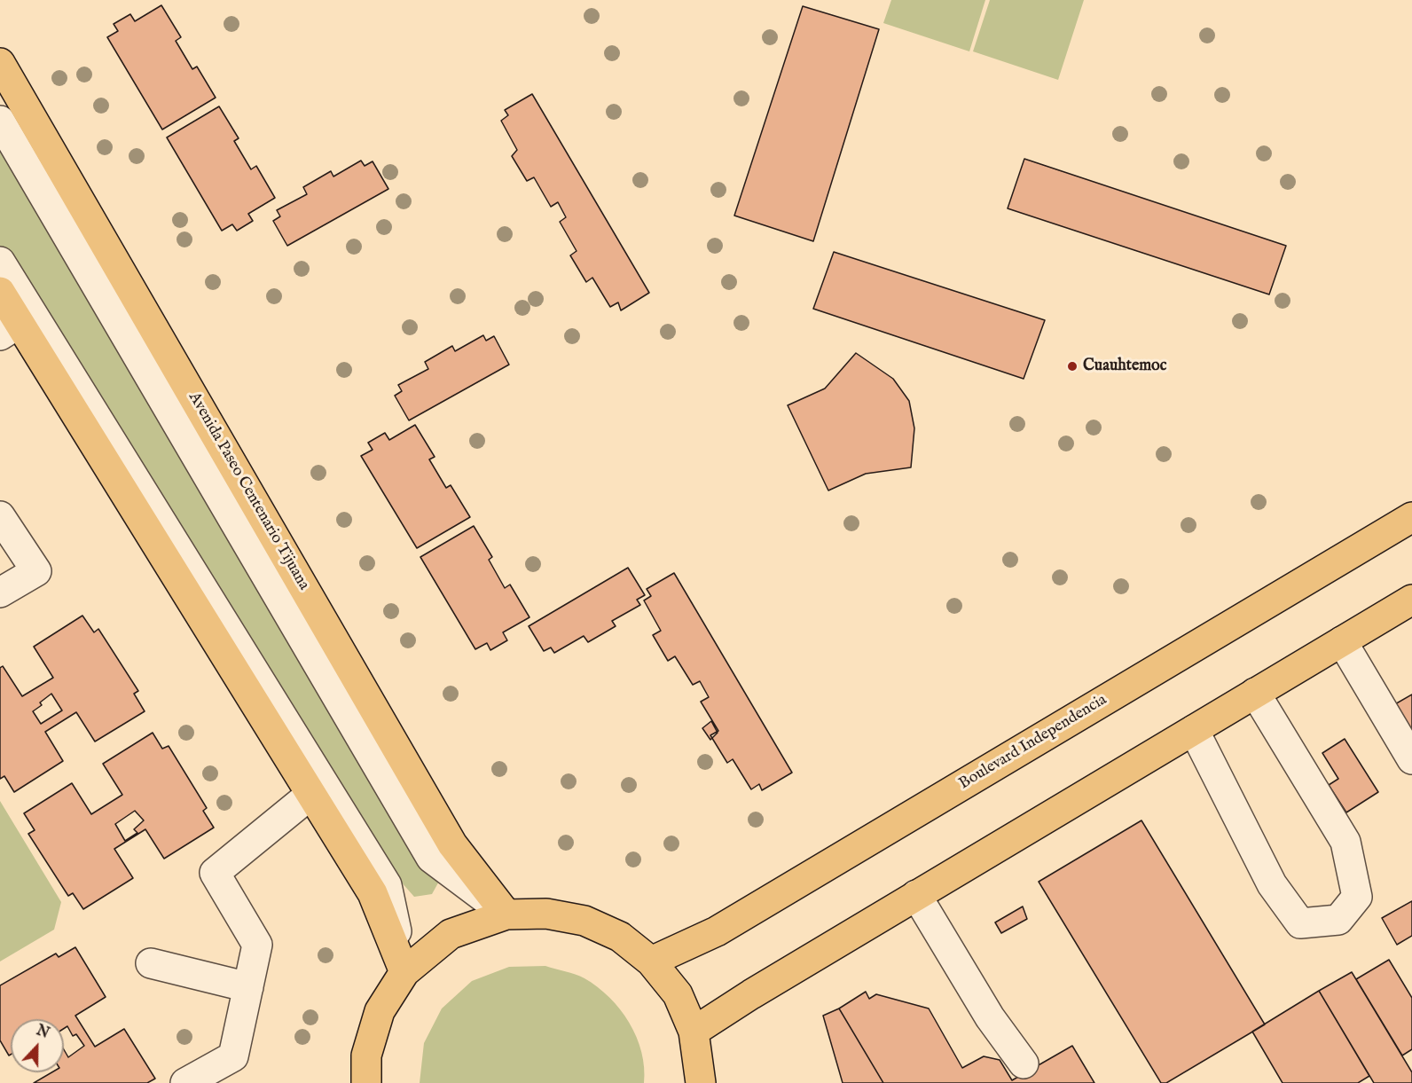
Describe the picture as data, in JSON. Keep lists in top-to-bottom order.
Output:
{
  "streets": {
    "main road": ["Avenida Paseo Centenario Tijuana", "Boulevard Independencia"]
  },
  "places": ["Cuauhtemoc"],
  "north": "top"
}
